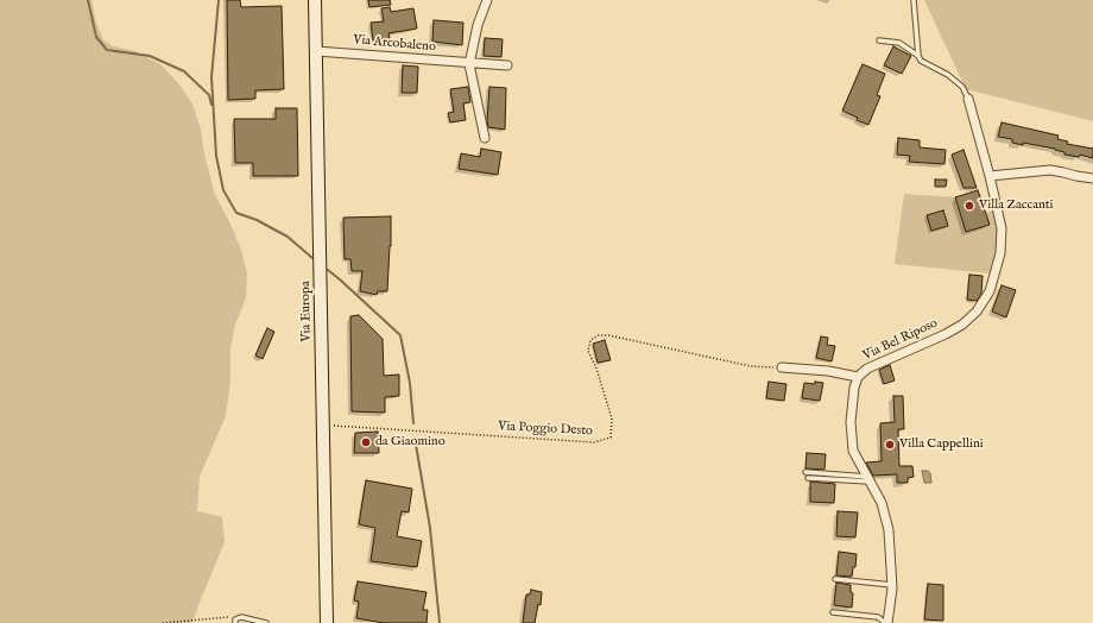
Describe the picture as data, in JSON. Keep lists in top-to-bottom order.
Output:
{
  "streets": {
    "main road": ["Via Europa"],
    "street": ["Via Arcobaleno", "Via Bel Riposo"],
    "path": ["Via Poggio Desto"]
  },
  "crossings": [
    ["Via Arcobaleno", "Via Europa"],
    ["Via Europa", "Via Poggio Desto"]
  ],
  "places": ["Villa Zaccanti", "da Giaomino", "Villa Cappellini"]
}
